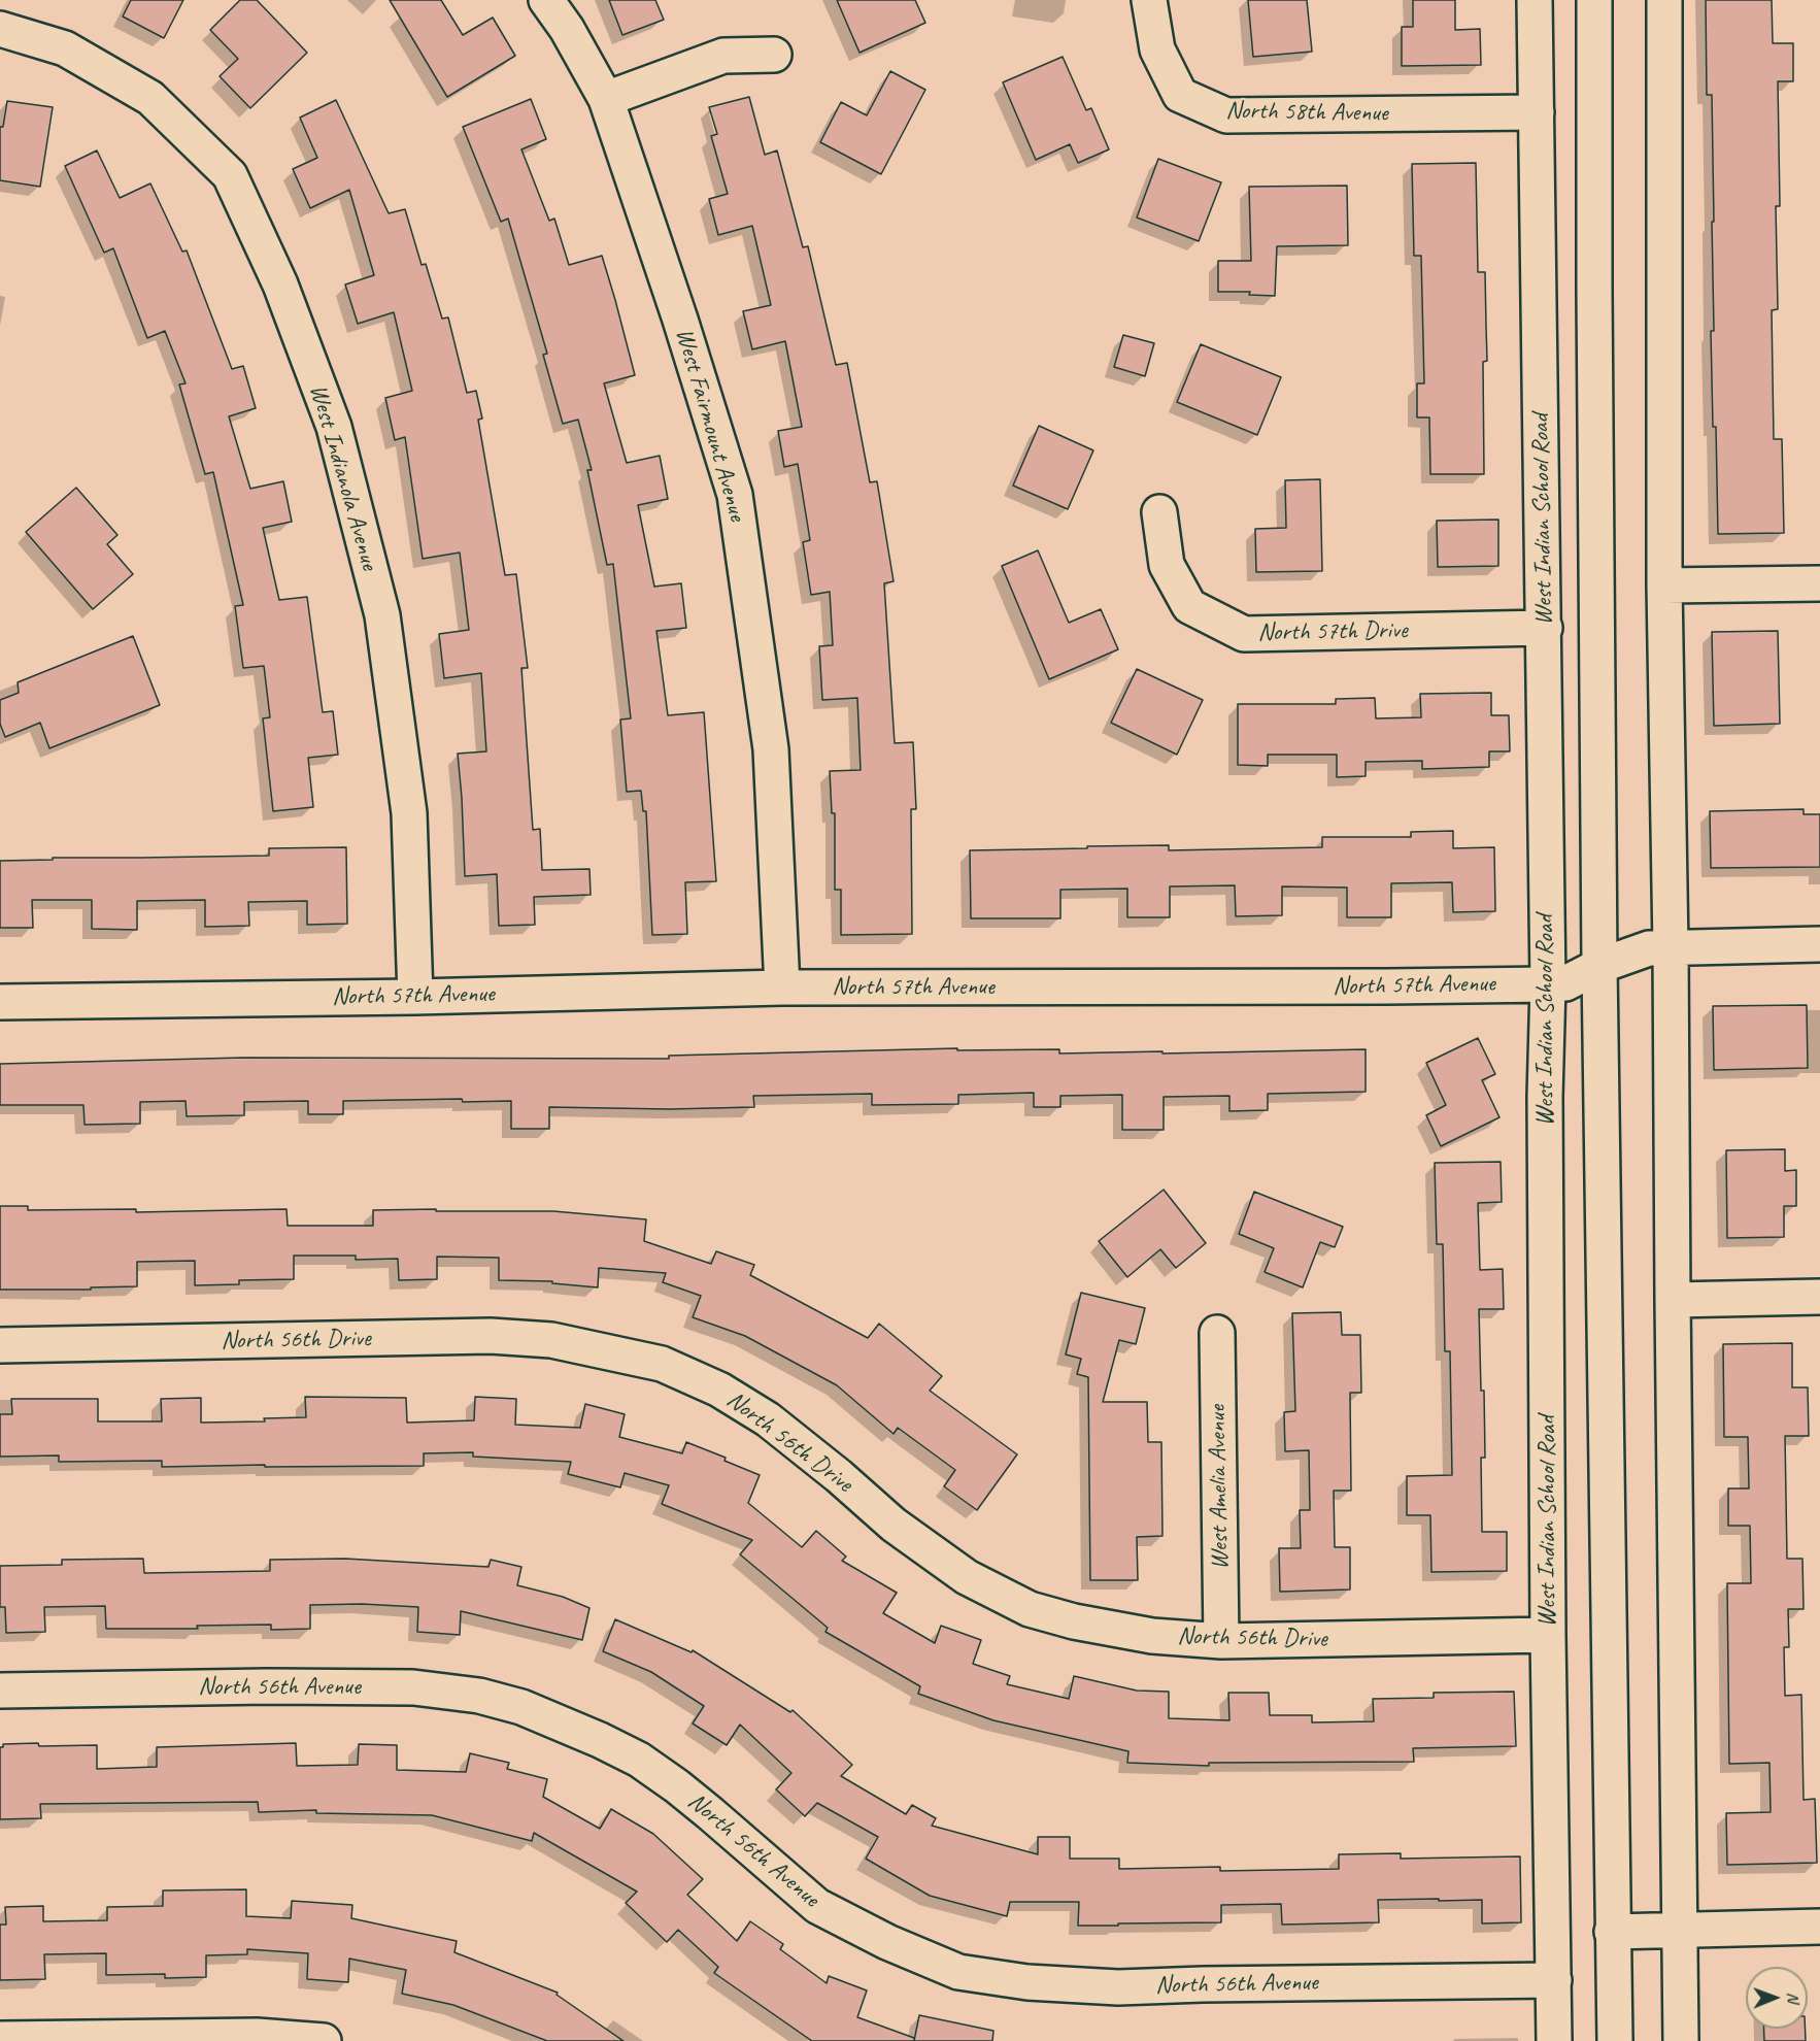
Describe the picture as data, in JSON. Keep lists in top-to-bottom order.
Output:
{
  "streets": {
    "street": [
      "North 58th Avenue",
      "West Fairmount Avenue",
      "West Indianola Avenue",
      "West Indian School Road",
      "North 57th Drive",
      "North 57th Avenue",
      "North 56th Drive",
      "West Amelia Avenue",
      "North 56th Avenue"
    ]
  },
  "crossings": [
    ["North 58th Avenue", "West Indian School Road"],
    ["West Fairmount Avenue", "North 57th Avenue"],
    ["West Indianola Avenue", "North 57th Avenue"],
    ["West Indian School Road", "North 57th Drive"],
    ["West Indian School Road", "North 57th Avenue"],
    ["West Indian School Road", "North 56th Drive"],
    ["West Indian School Road", "North 56th Avenue"],
    ["North 56th Drive", "West Amelia Avenue"]
  ],
  "north": "right"
}
